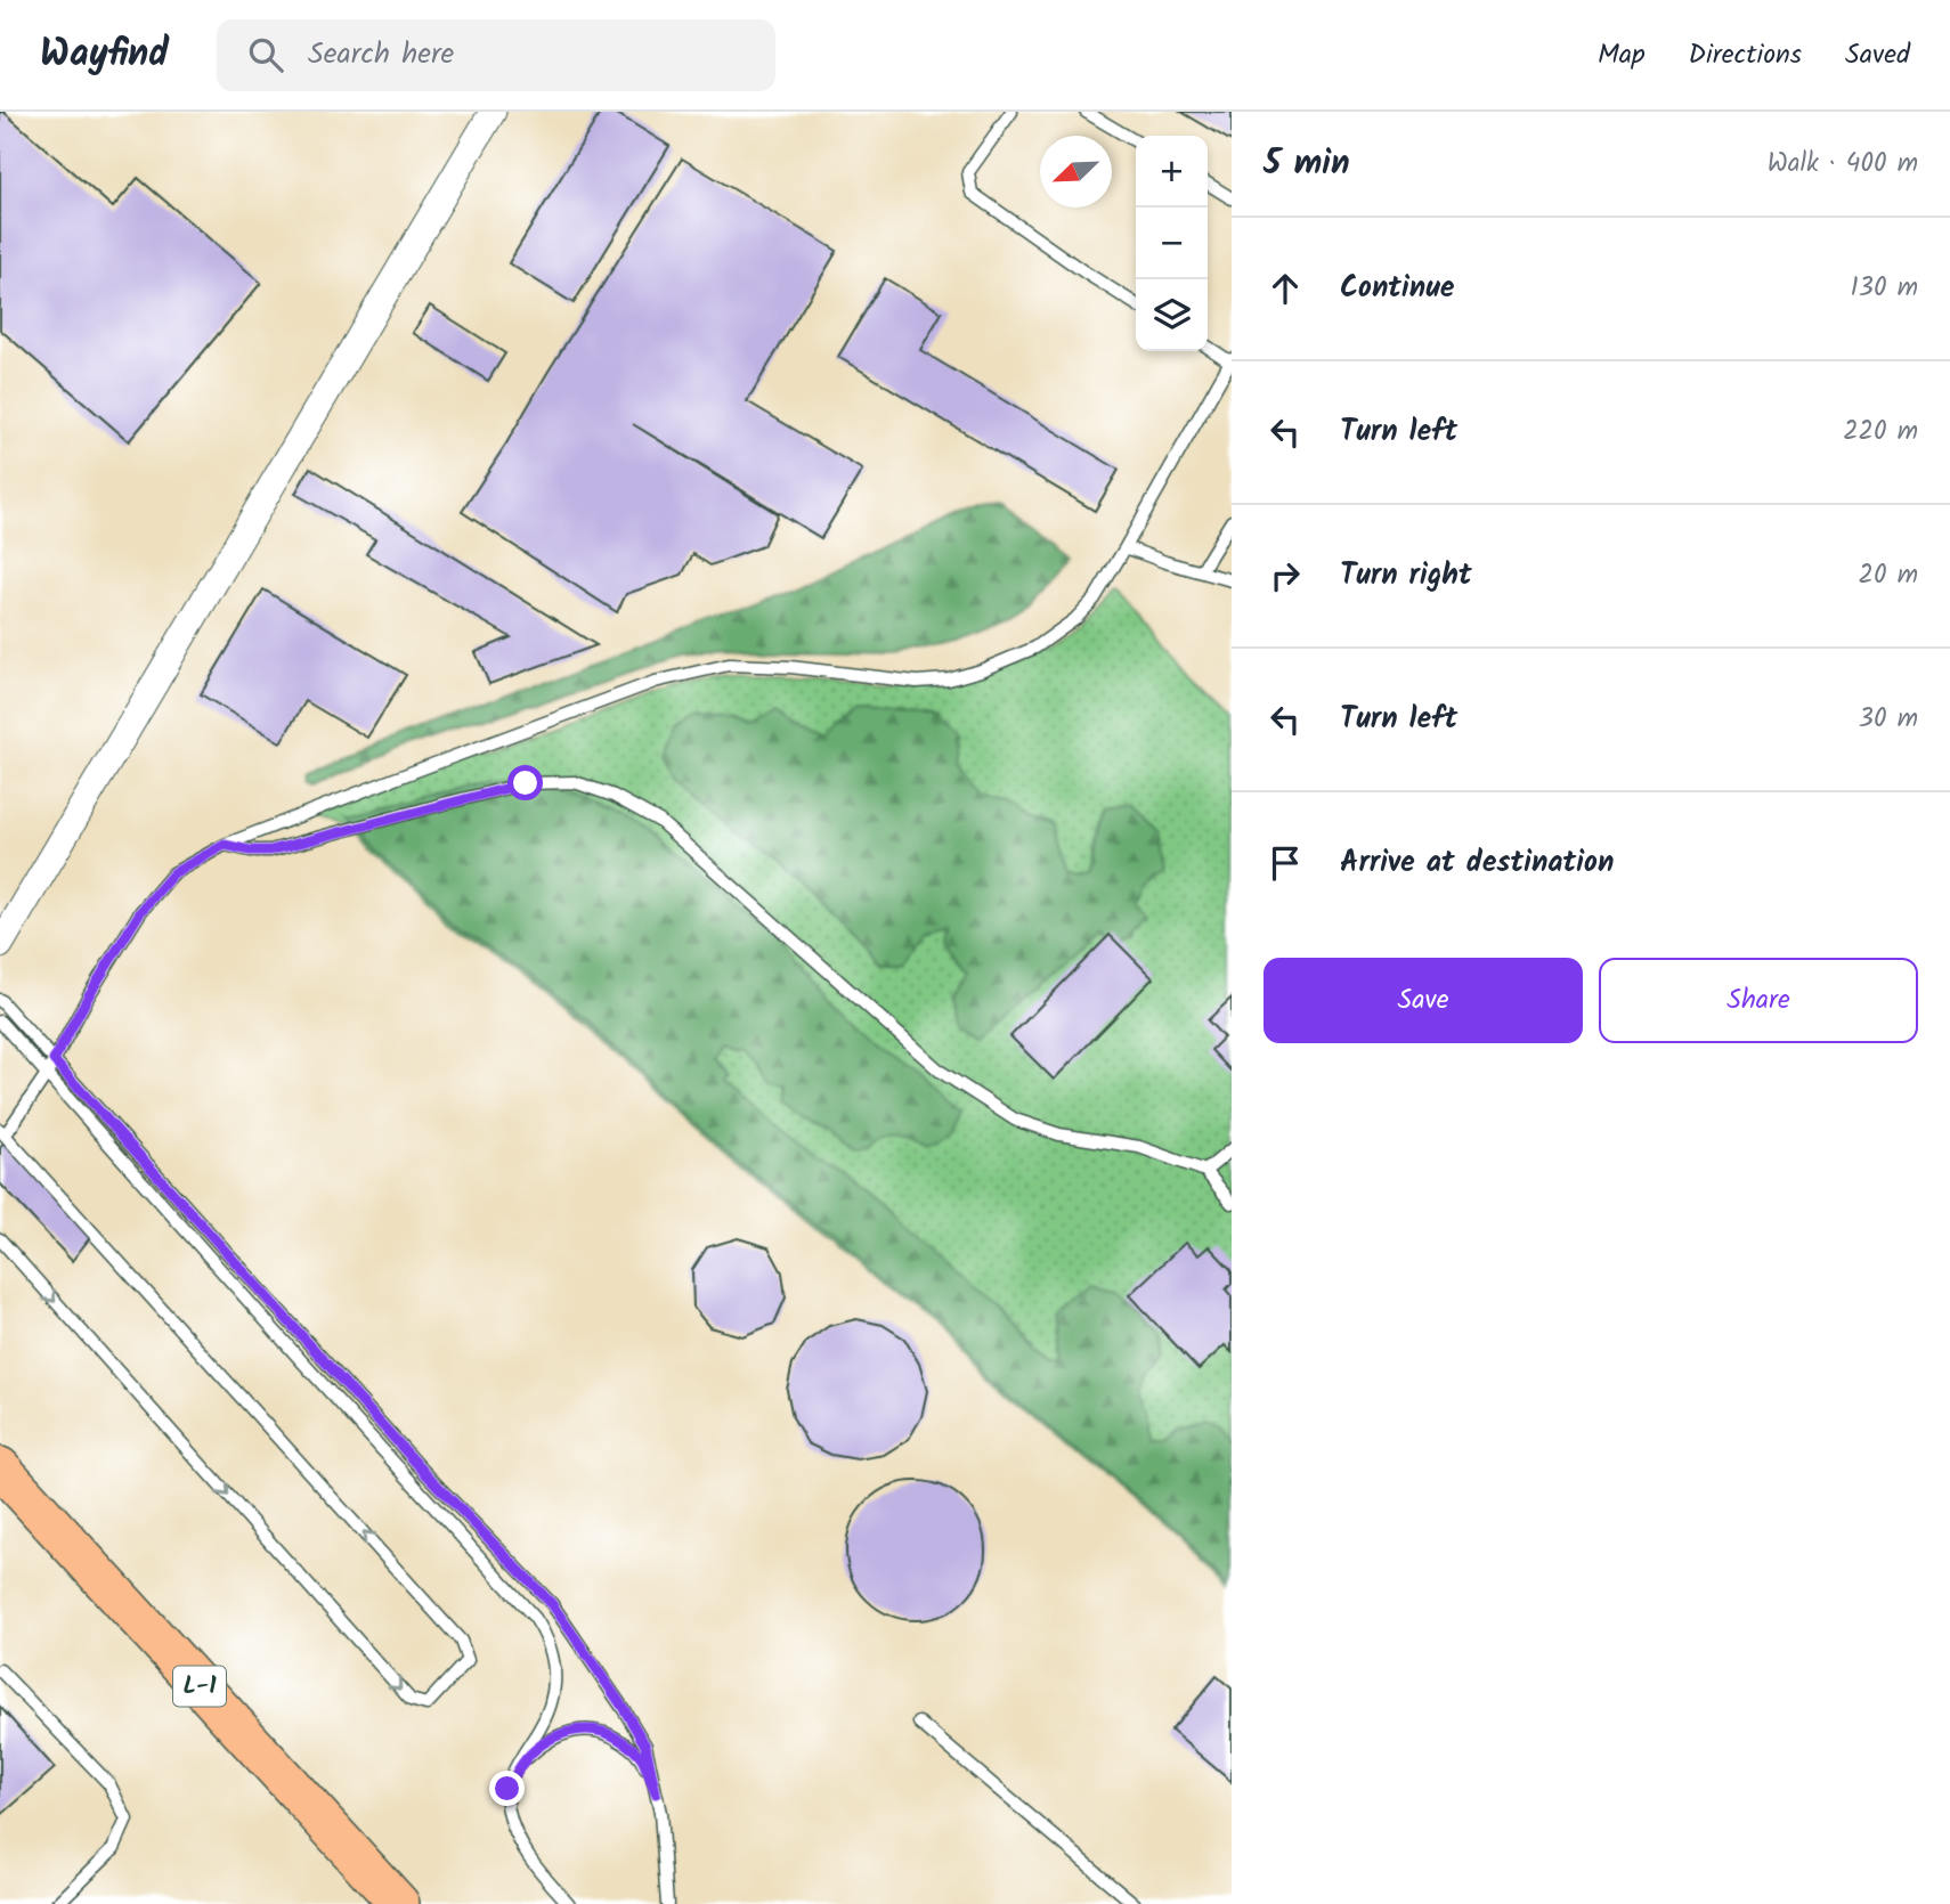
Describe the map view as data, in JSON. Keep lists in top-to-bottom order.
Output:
{
  "streets": {
    "main road": ["L-1"]
  },
  "north": "bottom left",
  "page": {
    "header": "Wayfind",
    "search": "Search here",
    "nav": ["Map", "Directions", "Saved"],
    "heading": ["5 min", "Walk · 400 m"],
    "map_buttons": ["+", "−"],
    "list": [
      ["Continue", "130 m"],
      ["Turn left", "220 m"],
      ["Turn right", "20 m"],
      ["Turn left", "30 m"],
      "Arrive at destination"
    ],
    "buttons": ["Save", "Share"]
  }
}
